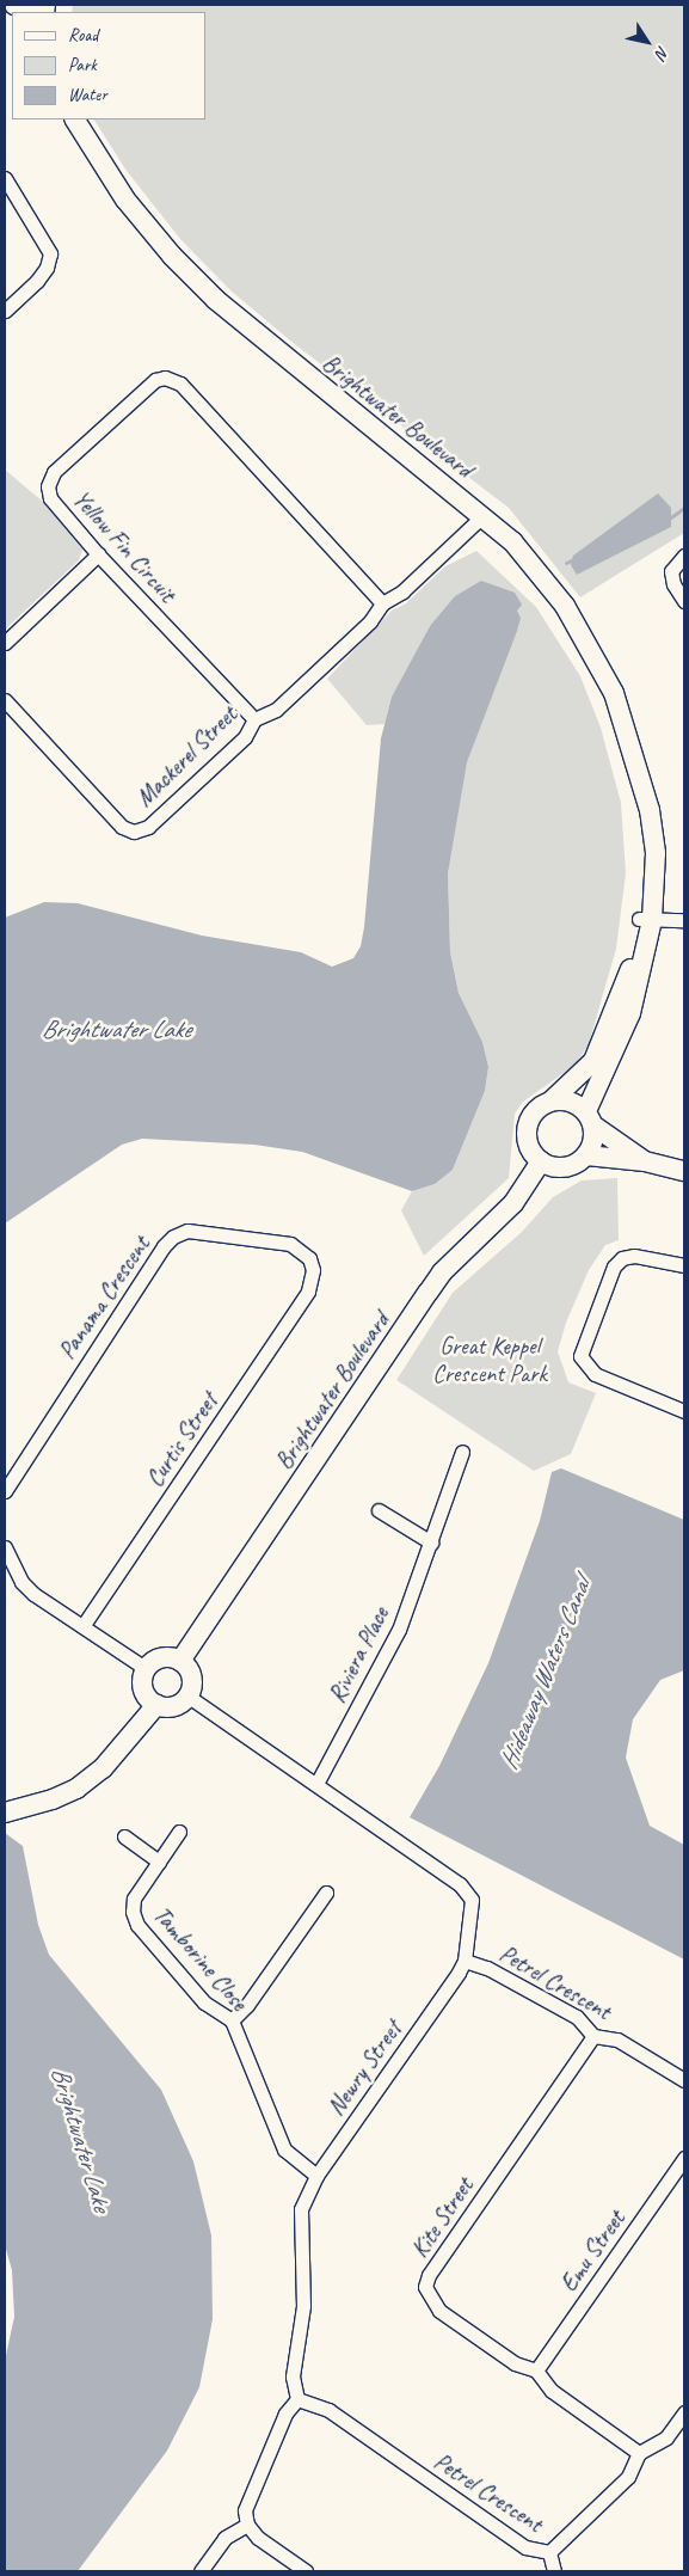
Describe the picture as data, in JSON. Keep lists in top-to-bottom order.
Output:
{
  "streets": {
    "street": [
      "Brightwater Boulevard",
      "Yellow Fin Circuit",
      "Mackerel Street",
      "Panama Crescent",
      "Curtis Street",
      "Riviera Place",
      "Tamborine Close",
      "Petrel Crescent",
      "Newry Street",
      "Kite Street",
      "Emu Street"
    ]
  },
  "crossings": [
    ["Brightwater Boulevard", "Mackerel Street"],
    ["Brightwater Boulevard", "Newry Street"],
    ["Yellow Fin Circuit", "Mackerel Street"],
    ["Panama Crescent", "Curtis Street"],
    ["Riviera Place", "Newry Street"],
    ["Tamborine Close", "Newry Street"],
    ["Petrel Crescent", "Newry Street"],
    ["Petrel Crescent", "Kite Street"],
    ["Kite Street", "Emu Street"]
  ],
  "water": ["Brightwater Lake", "Hideaway Waters Canal"],
  "parks": ["Great Keppel Crescent Park"],
  "legend": ["Road", "Park", "Water"],
  "north": "bottom right"
}
